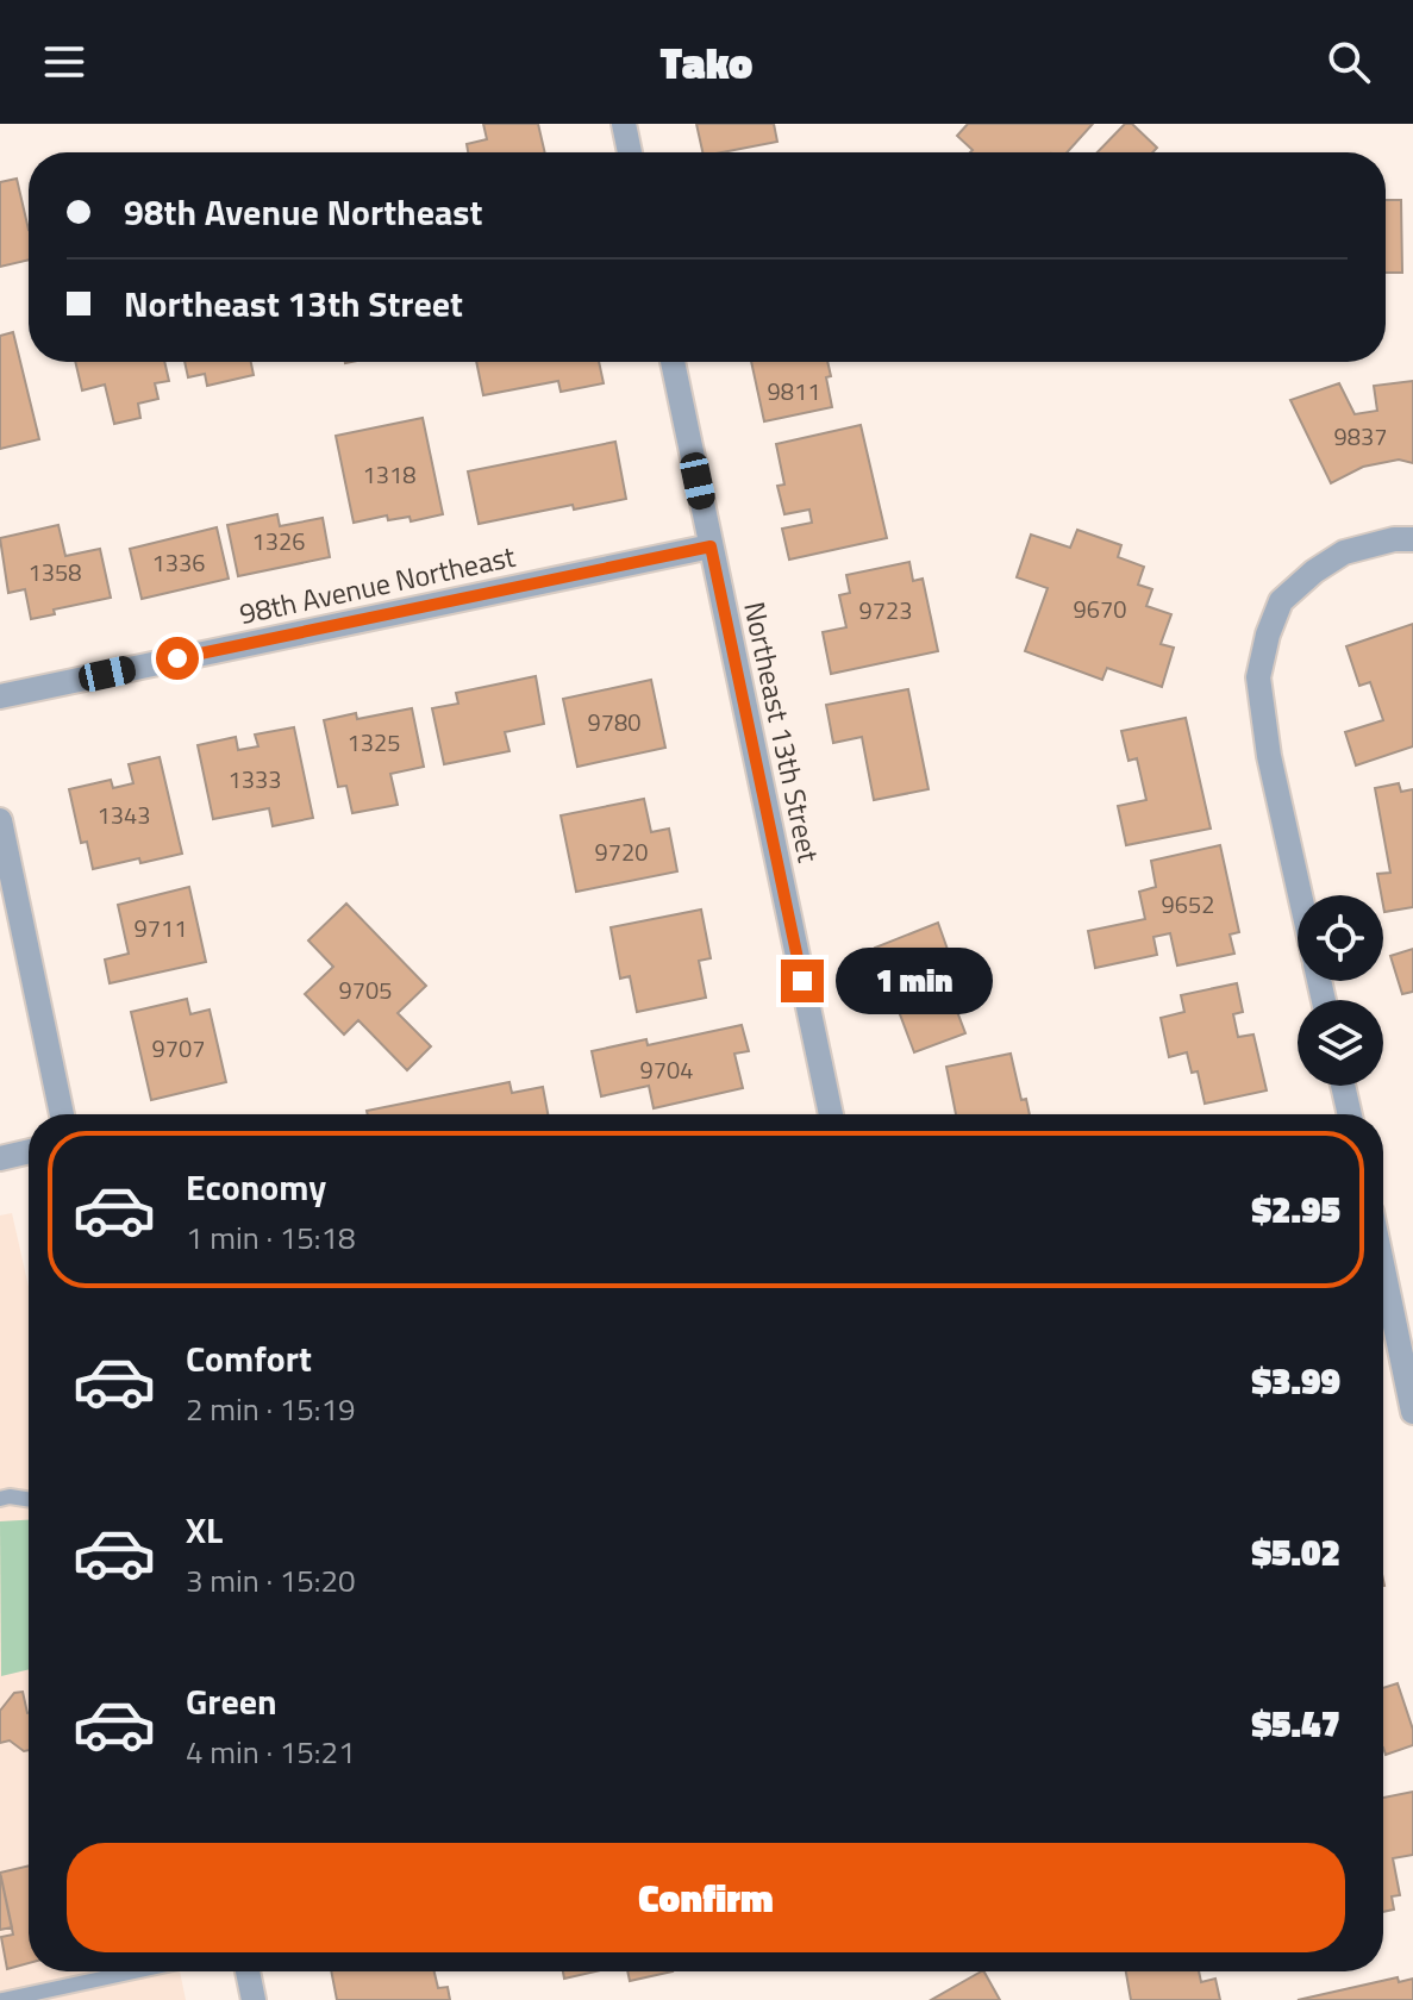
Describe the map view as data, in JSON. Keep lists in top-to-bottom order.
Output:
{
  "streets": {
    "street": ["98th Avenue Northeast", "Northeast 13th Street"]
  },
  "crossings": [
    ["98th Avenue Northeast", "Northeast 13th Street"]
  ],
  "house_numbers": [
    "9811",
    "9837",
    "1318",
    "1326",
    "1336",
    "1358",
    "9670",
    "9723",
    "9780",
    "1325",
    "1333",
    "1343",
    "9720",
    "9652",
    "9711",
    "9705",
    "9707",
    "9704"
  ],
  "page": {
    "header": "Tako",
    "banner": ["98th Avenue Northeast", "Northeast 13th Street"],
    "bubble": "1 min",
    "list": [
      {
        "name": "Economy",
        "note": "1 min · 15:18",
        "value": "$2.95"
      },
      {
        "name": "Comfort",
        "note": "2 min · 15:19",
        "value": "$3.99"
      },
      {
        "name": "XL",
        "note": "3 min · 15:20",
        "value": "$5.02"
      },
      {
        "name": "Green",
        "note": "4 min · 15:21",
        "value": "$5.47"
      }
    ],
    "buttons": "Confirm"
  }
}
